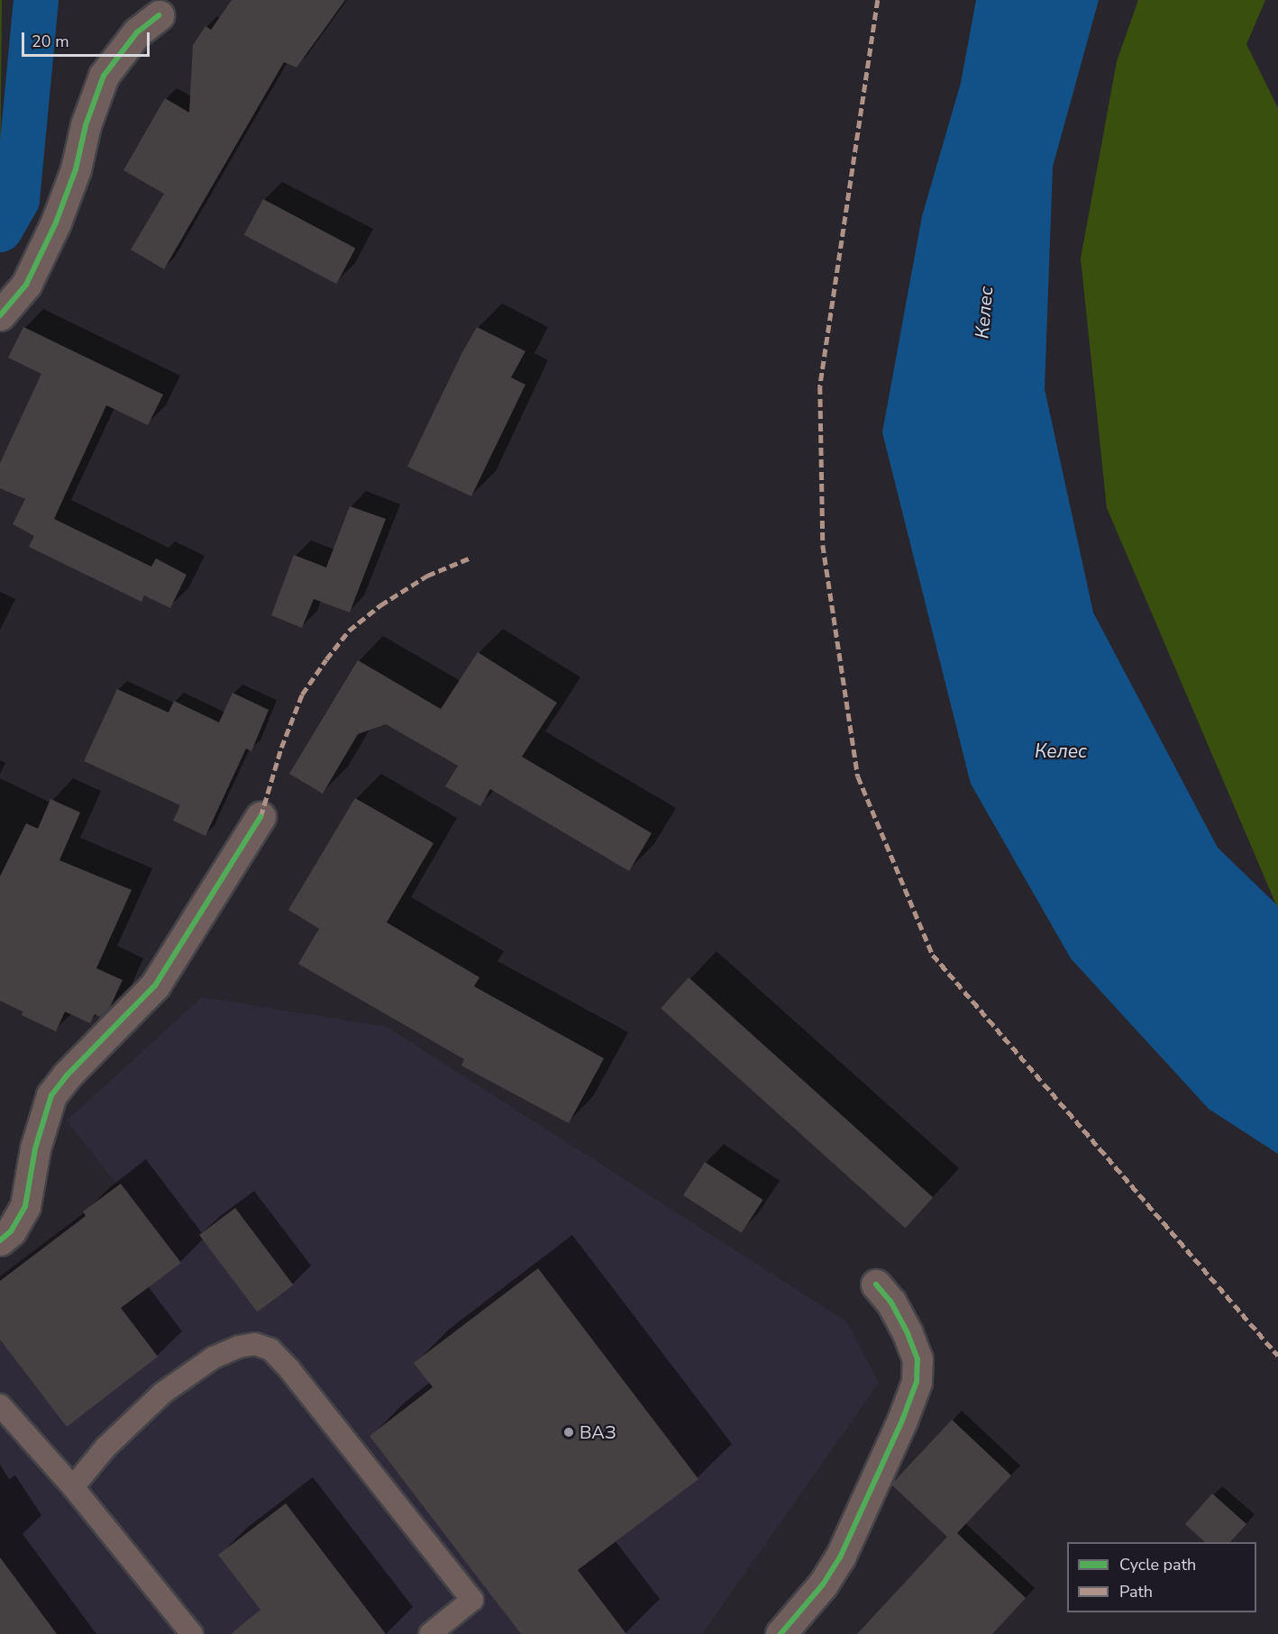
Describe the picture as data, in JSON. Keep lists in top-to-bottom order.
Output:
{
  "water": ["Келес"],
  "places": ["ВАЗ"],
  "legend": ["Cycle path", "Path"],
  "scale_bar": "20 m"
}
